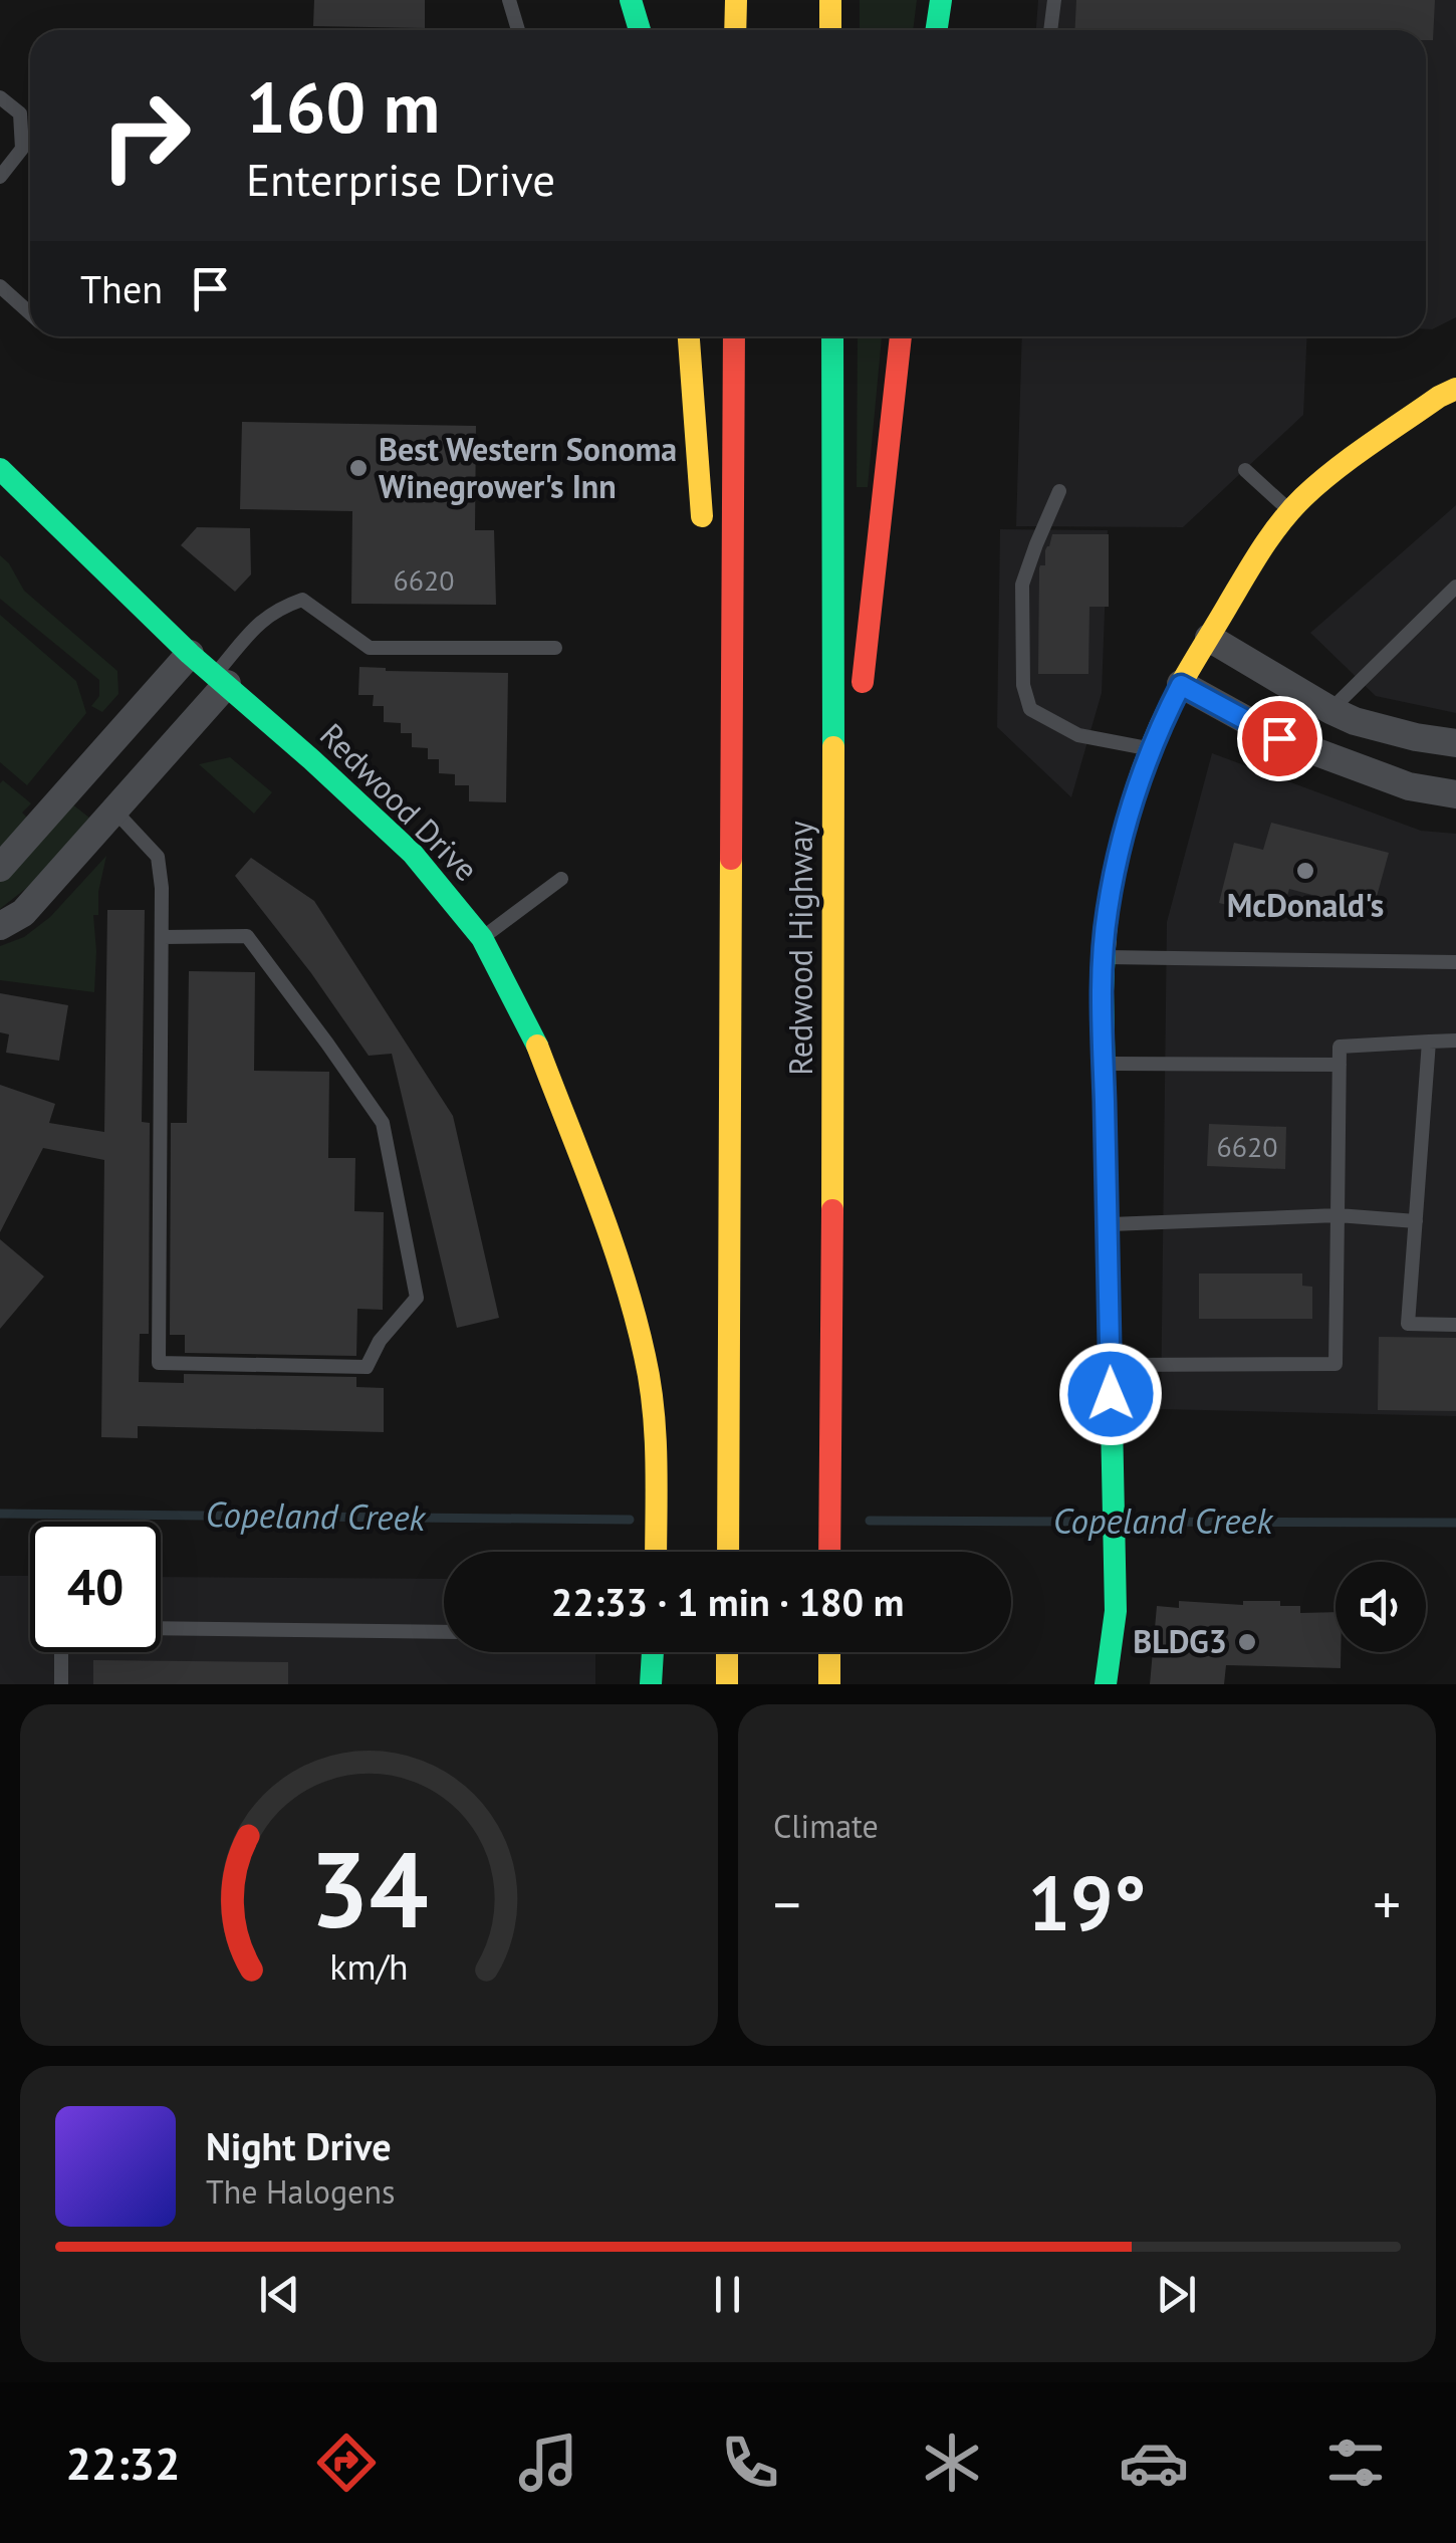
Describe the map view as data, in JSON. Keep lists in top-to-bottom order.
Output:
{
  "streets": {
    "main road": ["Redwood Drive", "Redwood Highway"]
  },
  "water": ["Copeland Creek"],
  "places": ["Best Western Sonoma Winegrower's Inn", "McDonald's", "BLDG3"],
  "house_numbers": ["6620", "6620"],
  "page": {
    "turn": ["160 m", "Enterprise Drive"],
    "then": "Then",
    "limit": "40",
    "trip": "22:33 · 1 min · 180 m",
    "tile": "Climate",
    "heat": ["−", "19°", "+"],
    "song": ["Night Drive", "The Halogens"],
    "tabs": "22:32",
    "gauge": ["34", "km/h"]
  }
}
